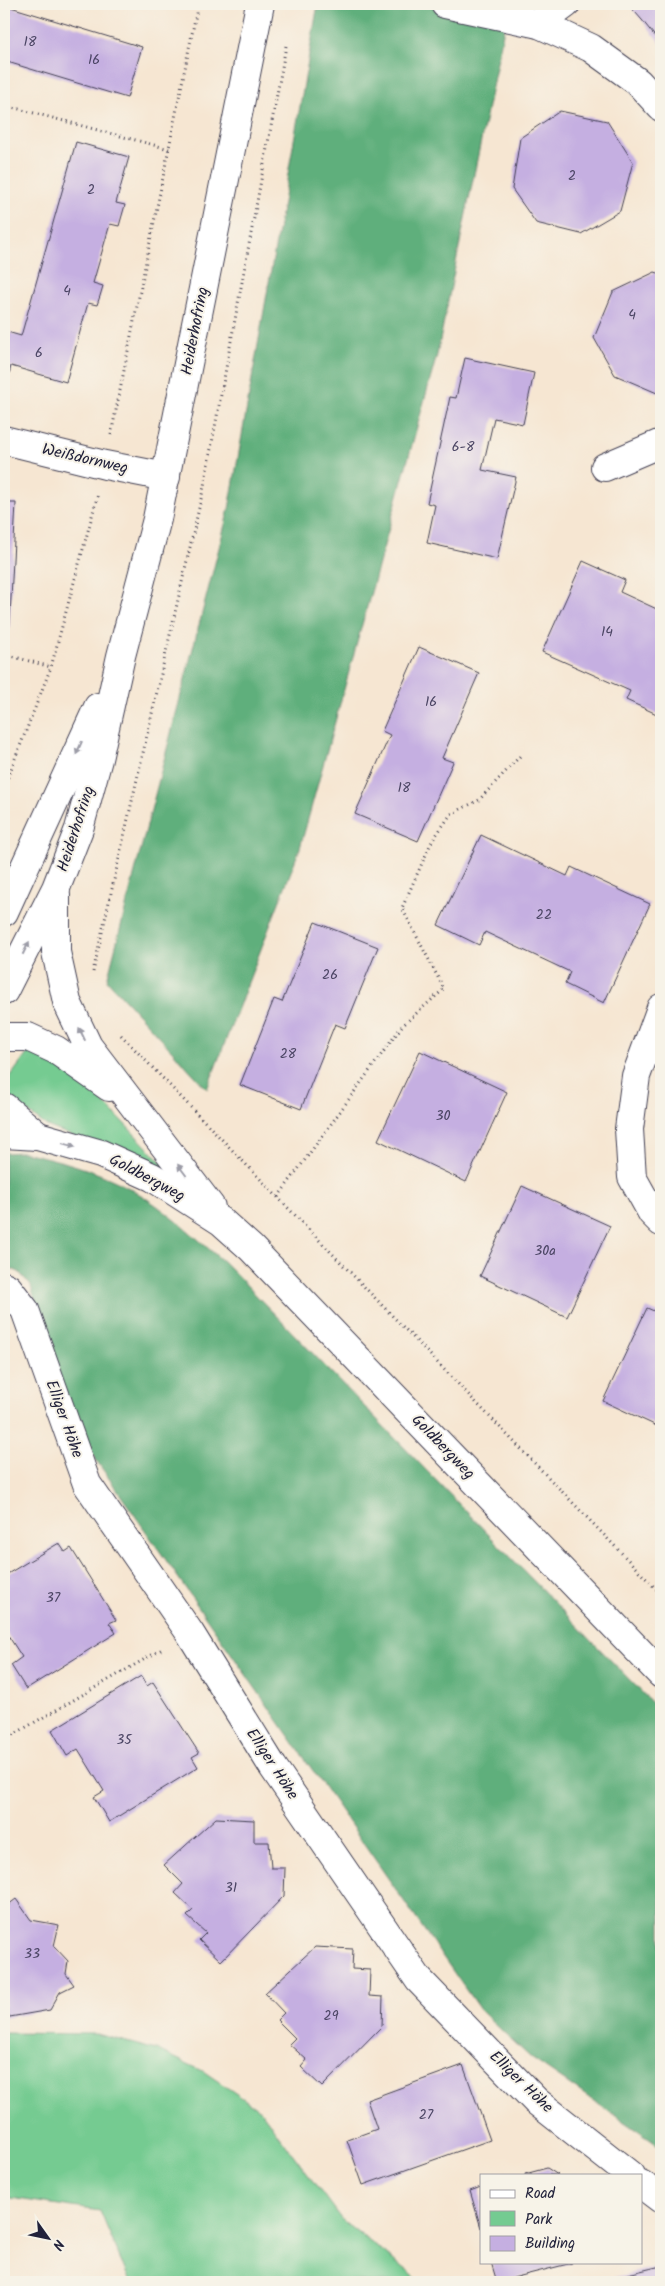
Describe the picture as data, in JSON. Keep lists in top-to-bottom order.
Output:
{
  "streets": {
    "street": [
      "Heiderhofring",
      "Weißdornweg",
      "Goldbergweg",
      "Elliger Höhe"
    ]
  },
  "crossings": [
    ["Heiderhofring", "Weißdornweg"],
    ["Heiderhofring", "Goldbergweg"]
  ],
  "house_numbers": [
    "18",
    "16",
    "2",
    "2",
    "4",
    "4",
    "6",
    "6-8",
    "14",
    "16",
    "18",
    "22",
    "26",
    "28",
    "30",
    "30a",
    "37",
    "35",
    "31",
    "33",
    "29",
    "27"
  ],
  "legend": ["Road", "Park", "Building"],
  "north": "bottom right"
}
